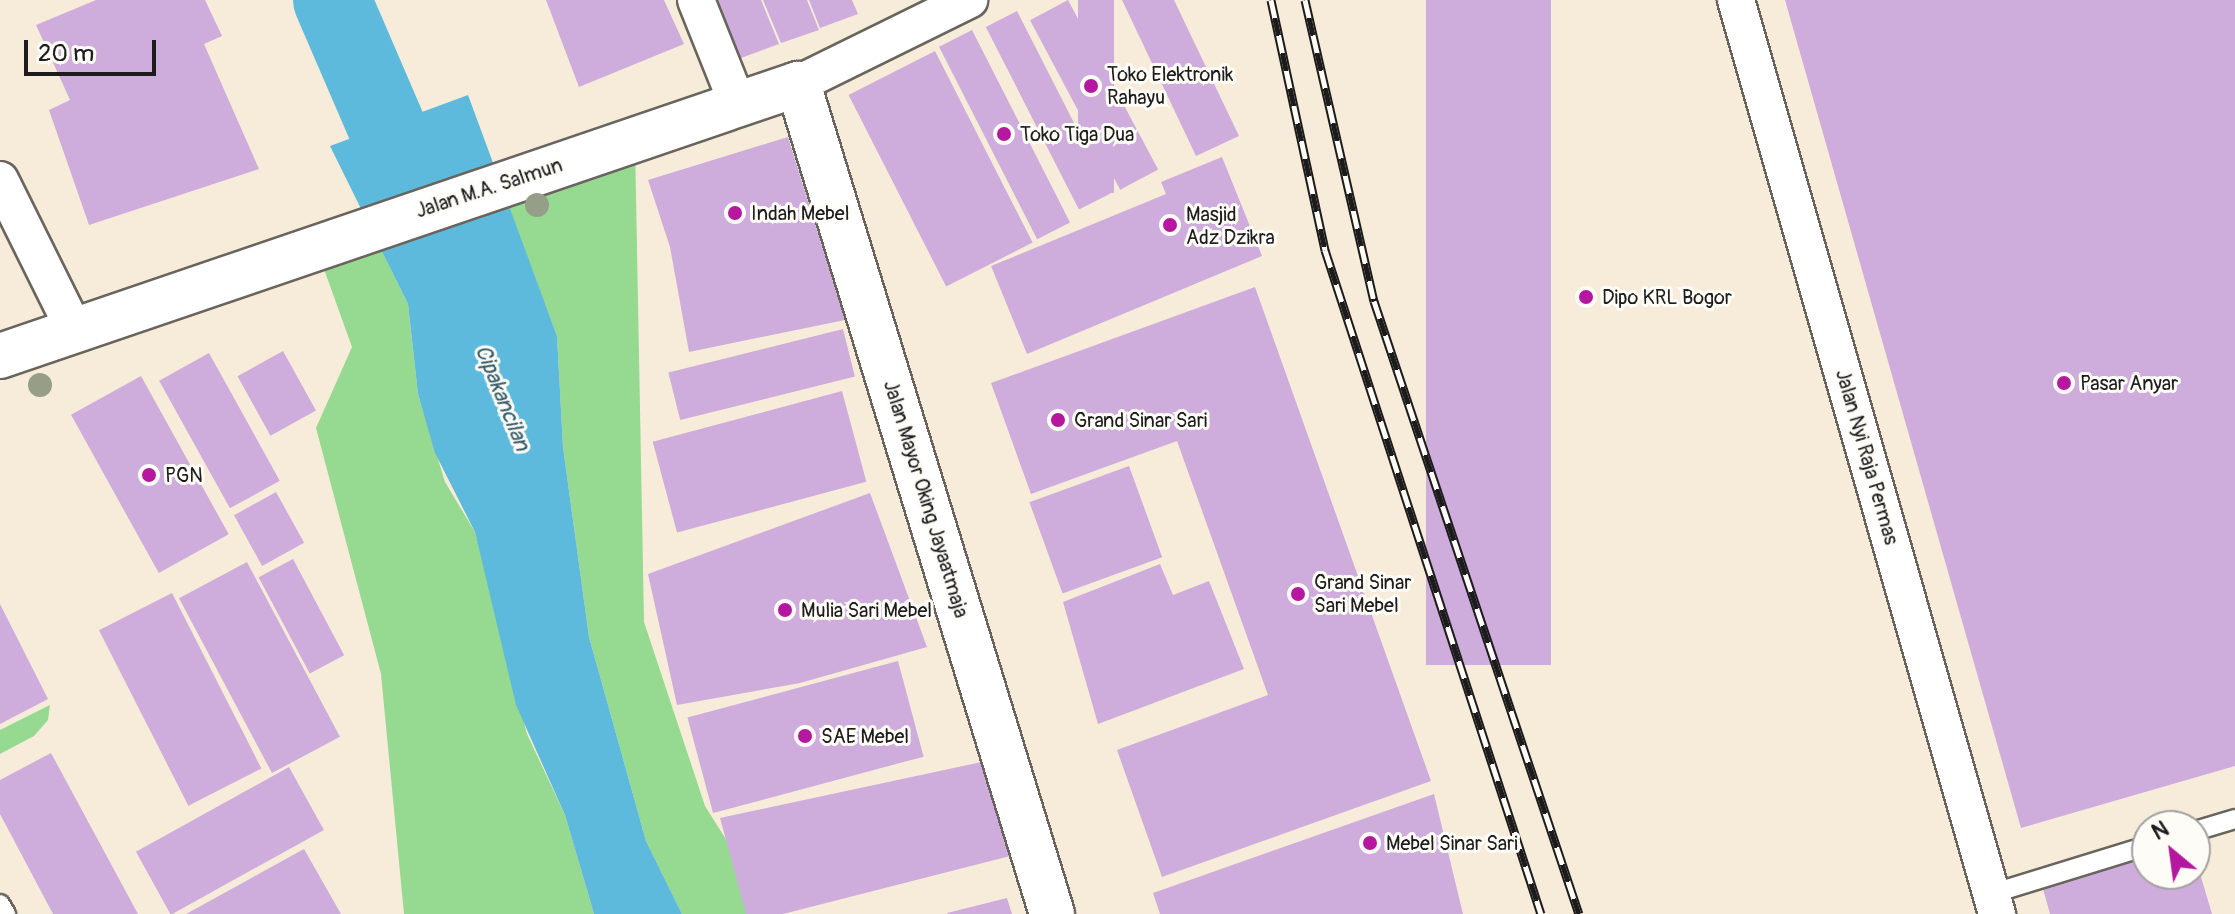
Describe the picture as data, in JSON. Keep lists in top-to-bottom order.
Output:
{
  "streets": {
    "street": ["Jalan M.A. Salmun", "Jalan Nyi Raja Permas", "Jalan Mayor Oking Jayaatmaja"]
  },
  "crossings": [
    ["Jalan M.A. Salmun", "Jalan Mayor Oking Jayaatmaja"]
  ],
  "water": ["Cipakancilan"],
  "places": [
    "Toko Elektronik Rahayu",
    "Toko Tiga Dua",
    "Indah Mebel",
    "Masjid Adz Dzikra",
    "Dipo KRL Bogor",
    "Pasar Anyar",
    "Grand Sinar Sari",
    "PGN",
    "Grand Sinar Sari Mebel",
    "Mulia Sari Mebel",
    "SAE Mebel",
    "Mebel Sinar Sari"
  ],
  "scale_bar": "20 m",
  "north": "top left"
}
